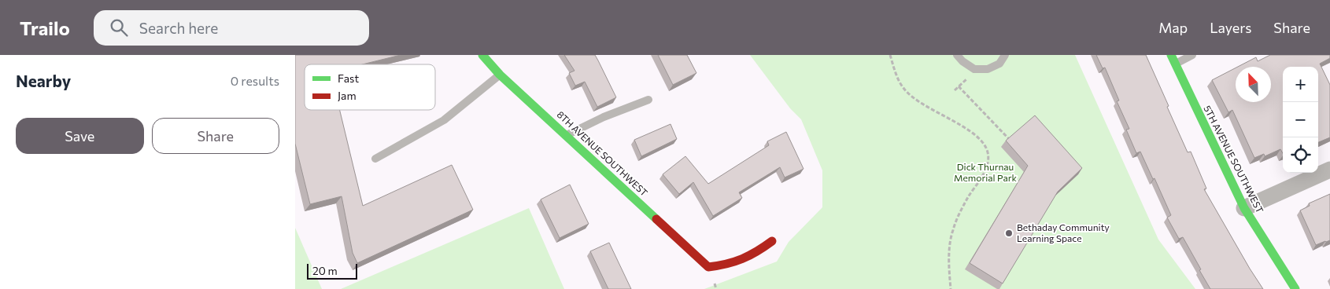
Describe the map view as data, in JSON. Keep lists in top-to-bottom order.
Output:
{
  "streets": {
    "street": ["8TH AVENUE SOUTHWEST", "5TH AVENUE SOUTHWEST"]
  },
  "parks": ["Dick Thurnau Memorial Park"],
  "places": ["Bethaday Community Learning Space"],
  "legend": ["Fast", "Jam"],
  "scale_bar": "20 m",
  "north": "top left",
  "page": {
    "header": "Trailo",
    "search": "Search here",
    "nav": ["Map", "Layers", "Share"],
    "heading": ["Nearby", "0 results"],
    "map_buttons": ["+", "−"],
    "buttons": ["Save", "Share"],
    "scale": "20 m"
  }
}
